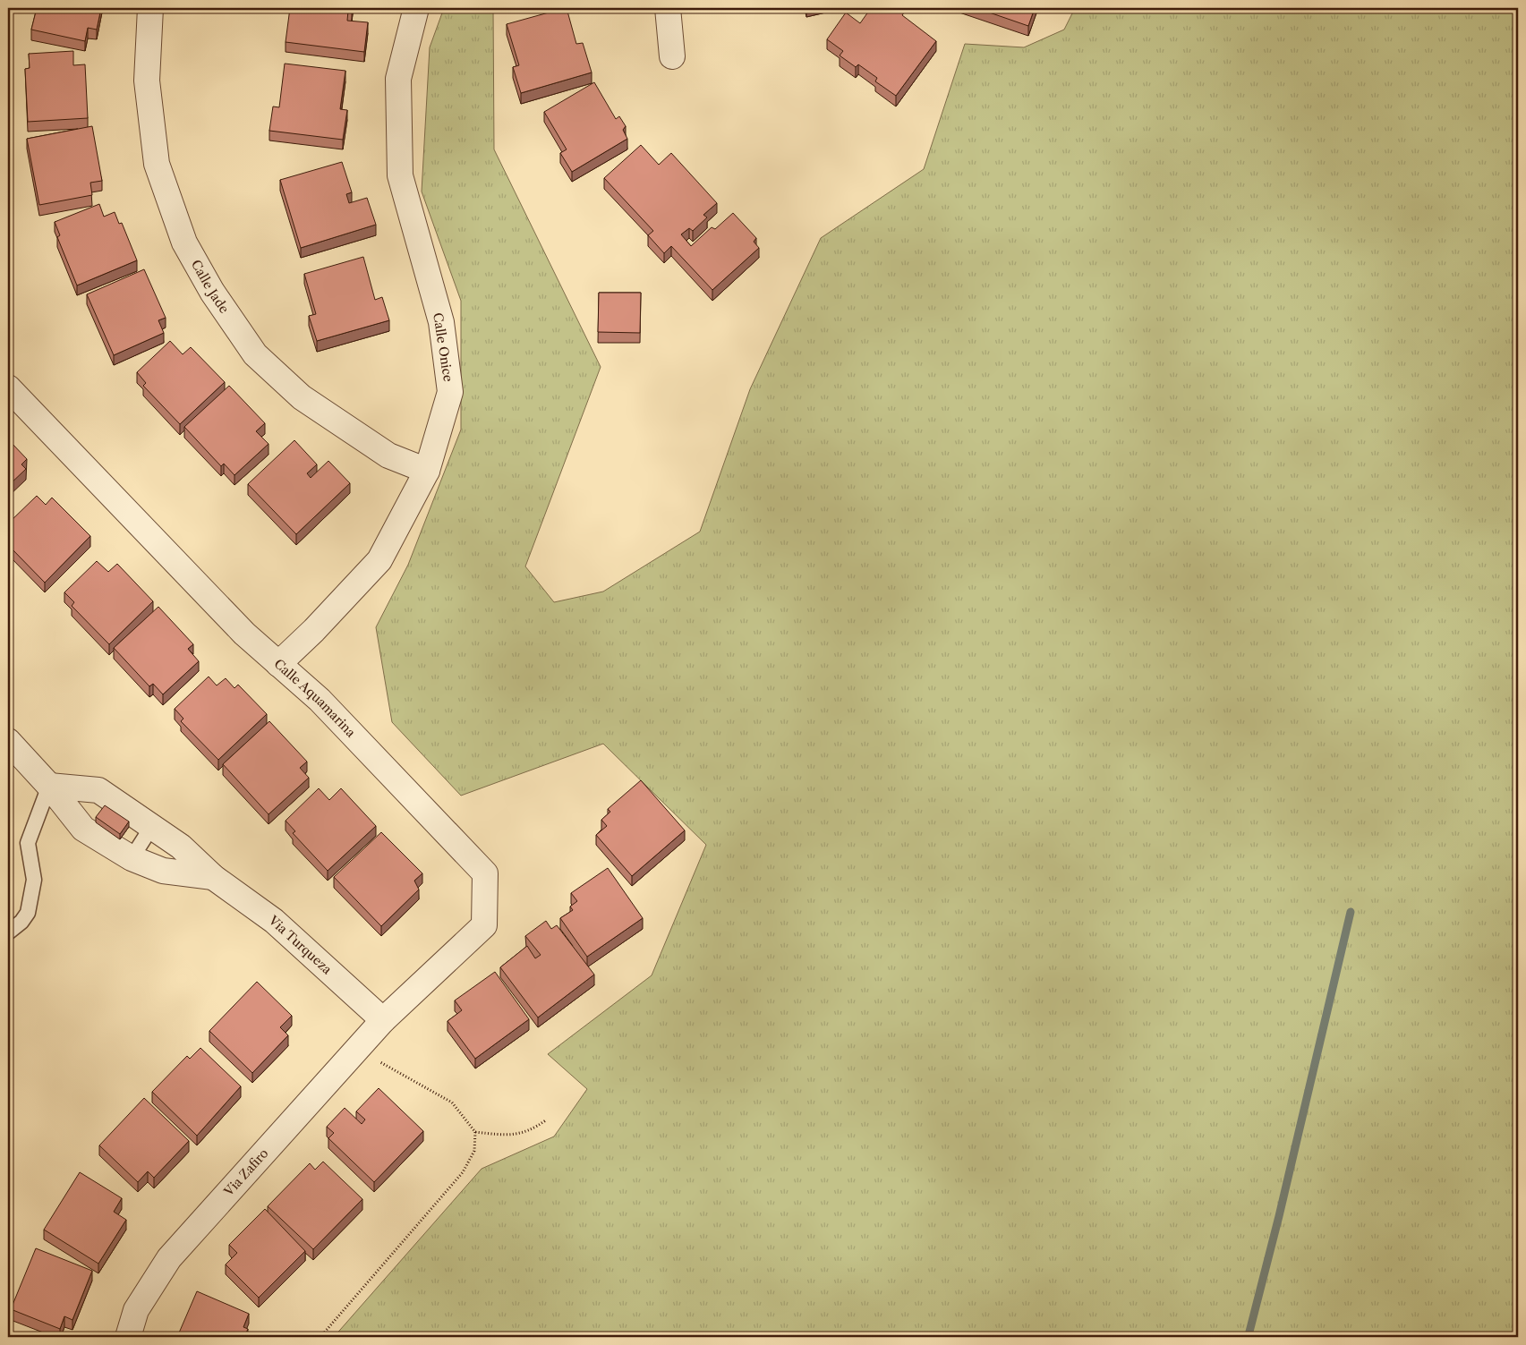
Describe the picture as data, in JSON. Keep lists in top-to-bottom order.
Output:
{
  "streets": {
    "street": [
      "Calle Jade",
      "Calle Onice",
      "Calle Aquamarina",
      "Via Turqueza",
      "Via Zafiro"
    ]
  },
  "crossings": [
    ["Calle Jade", "Calle Onice"],
    ["Calle Onice", "Calle Aquamarina"],
    ["Calle Aquamarina", "Via Turqueza"],
    ["Calle Aquamarina", "Via Zafiro"],
    ["Via Turqueza", "Via Zafiro"]
  ]
}
